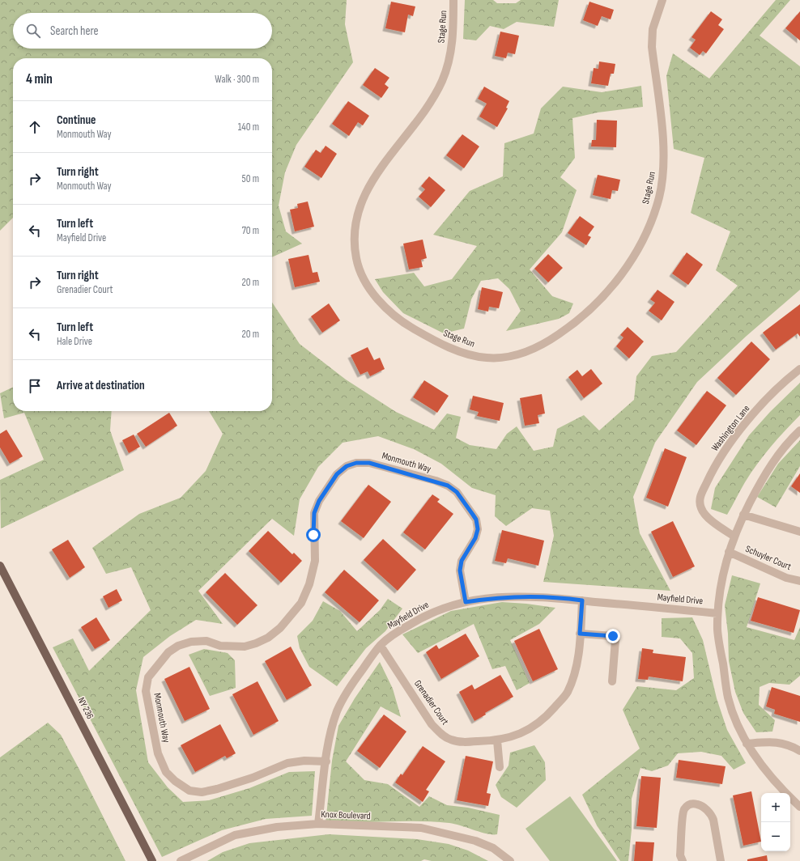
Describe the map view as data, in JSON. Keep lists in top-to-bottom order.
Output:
{
  "streets": {
    "main road": ["NY 236"],
    "street": [
      "Stage Run",
      "Washington Lane",
      "Monmouth Way",
      "Schuyler Court",
      "Mayfield Drive",
      "Grenadier Court",
      "Knox Boulevard"
    ]
  },
  "crossings": [
    ["Monmouth Way", "Mayfield Drive"],
    ["Mayfield Drive", "Grenadier Court"],
    ["Mayfield Drive", "Knox Boulevard"]
  ],
  "page": {
    "search": "Search here",
    "heading": ["4 min", "Walk · 300 m"],
    "list": [
      ["Continue", "Monmouth Way", "140 m"],
      ["Turn right", "Monmouth Way", "50 m"],
      ["Turn left", "Mayfield Drive", "70 m"],
      ["Turn right", "Grenadier Court", "20 m"],
      ["Turn left", "Hale Drive", "20 m"],
      "Arrive at destination"
    ],
    "map_buttons": ["+", "−"]
  }
}
